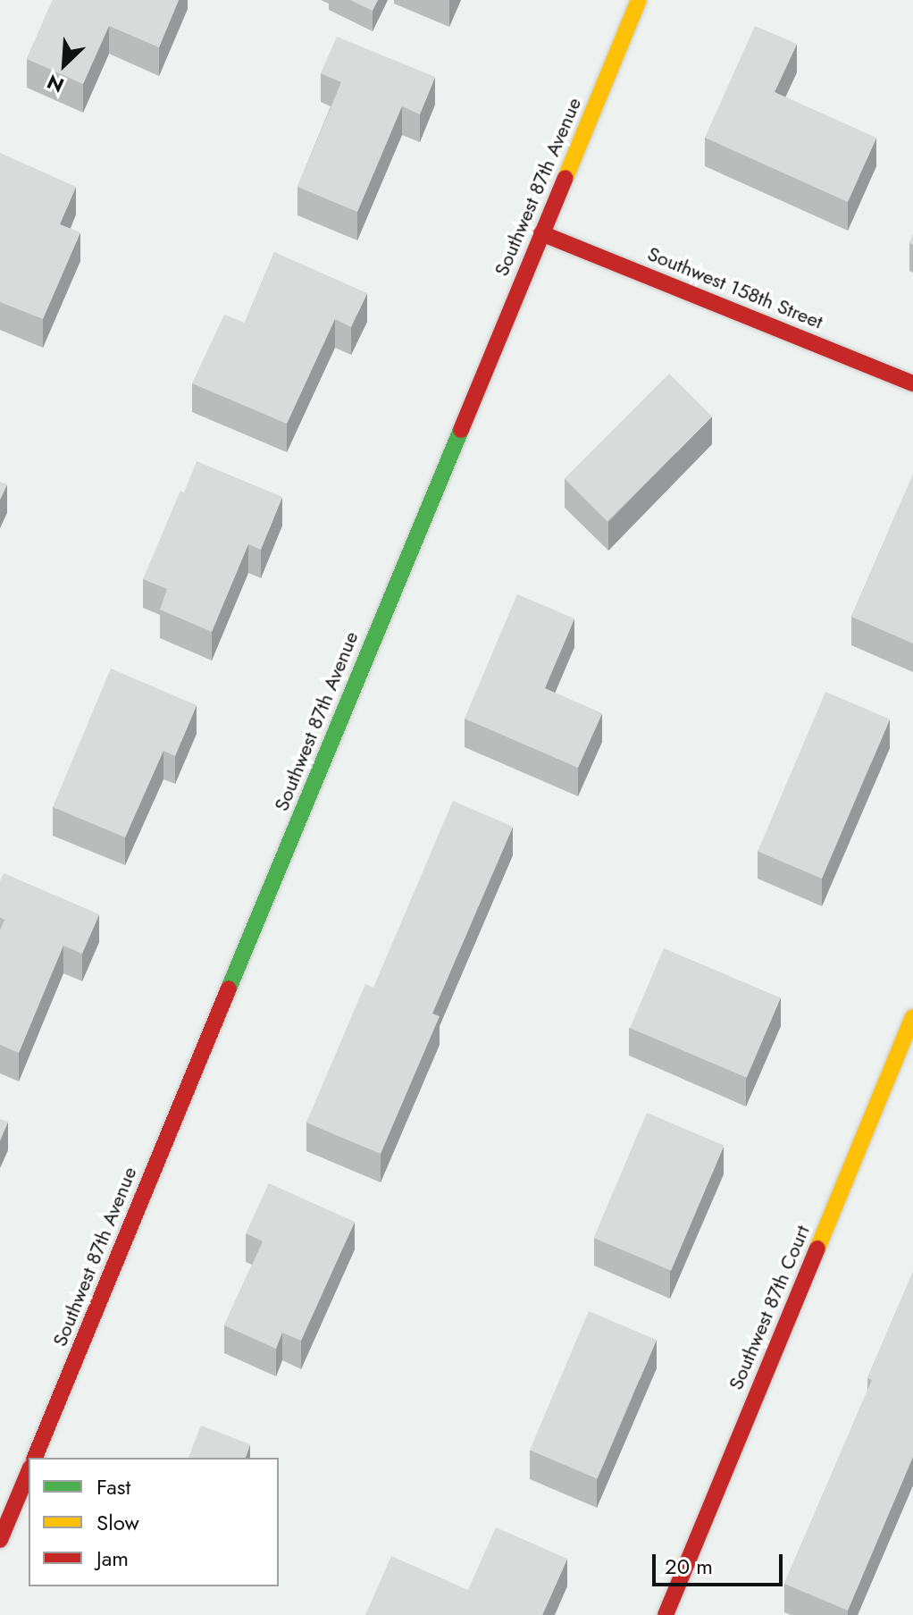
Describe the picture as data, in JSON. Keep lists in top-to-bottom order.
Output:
{
  "streets": {
    "street": ["Southwest 87th Avenue", "Southwest 158th Street", "Southwest 87th Court"]
  },
  "crossings": [
    ["Southwest 87th Avenue", "Southwest 158th Street"]
  ],
  "legend": ["Fast", "Slow", "Jam"],
  "scale_bar": "20 m",
  "north": "bottom left"
}
